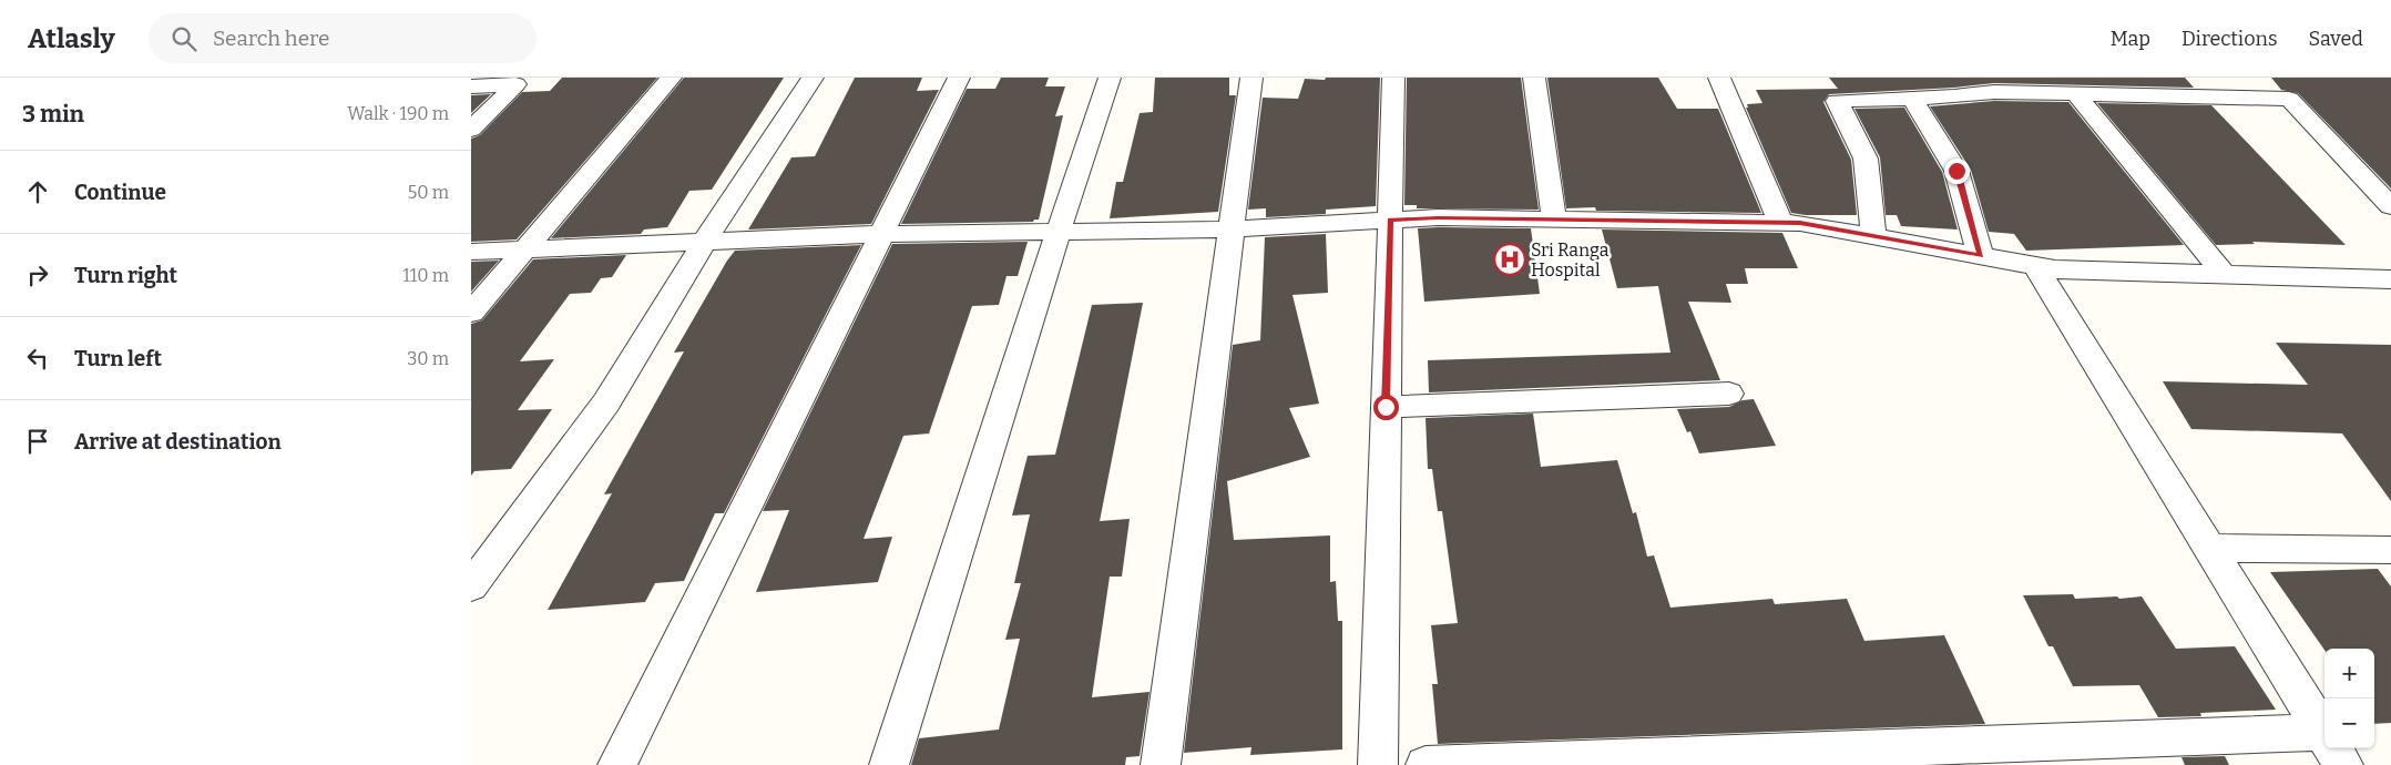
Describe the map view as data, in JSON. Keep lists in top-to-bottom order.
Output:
{
  "places": {
    "hospital": ["Sri Ranga Hospital"]
  },
  "page": {
    "header": "Atlasly",
    "search": "Search here",
    "nav": ["Map", "Directions", "Saved"],
    "heading": ["3 min", "Walk · 190 m"],
    "list": [
      ["Continue", "50 m"],
      ["Turn right", "110 m"],
      ["Turn left", "30 m"],
      "Arrive at destination"
    ],
    "map_buttons": ["+", "−"]
  }
}
